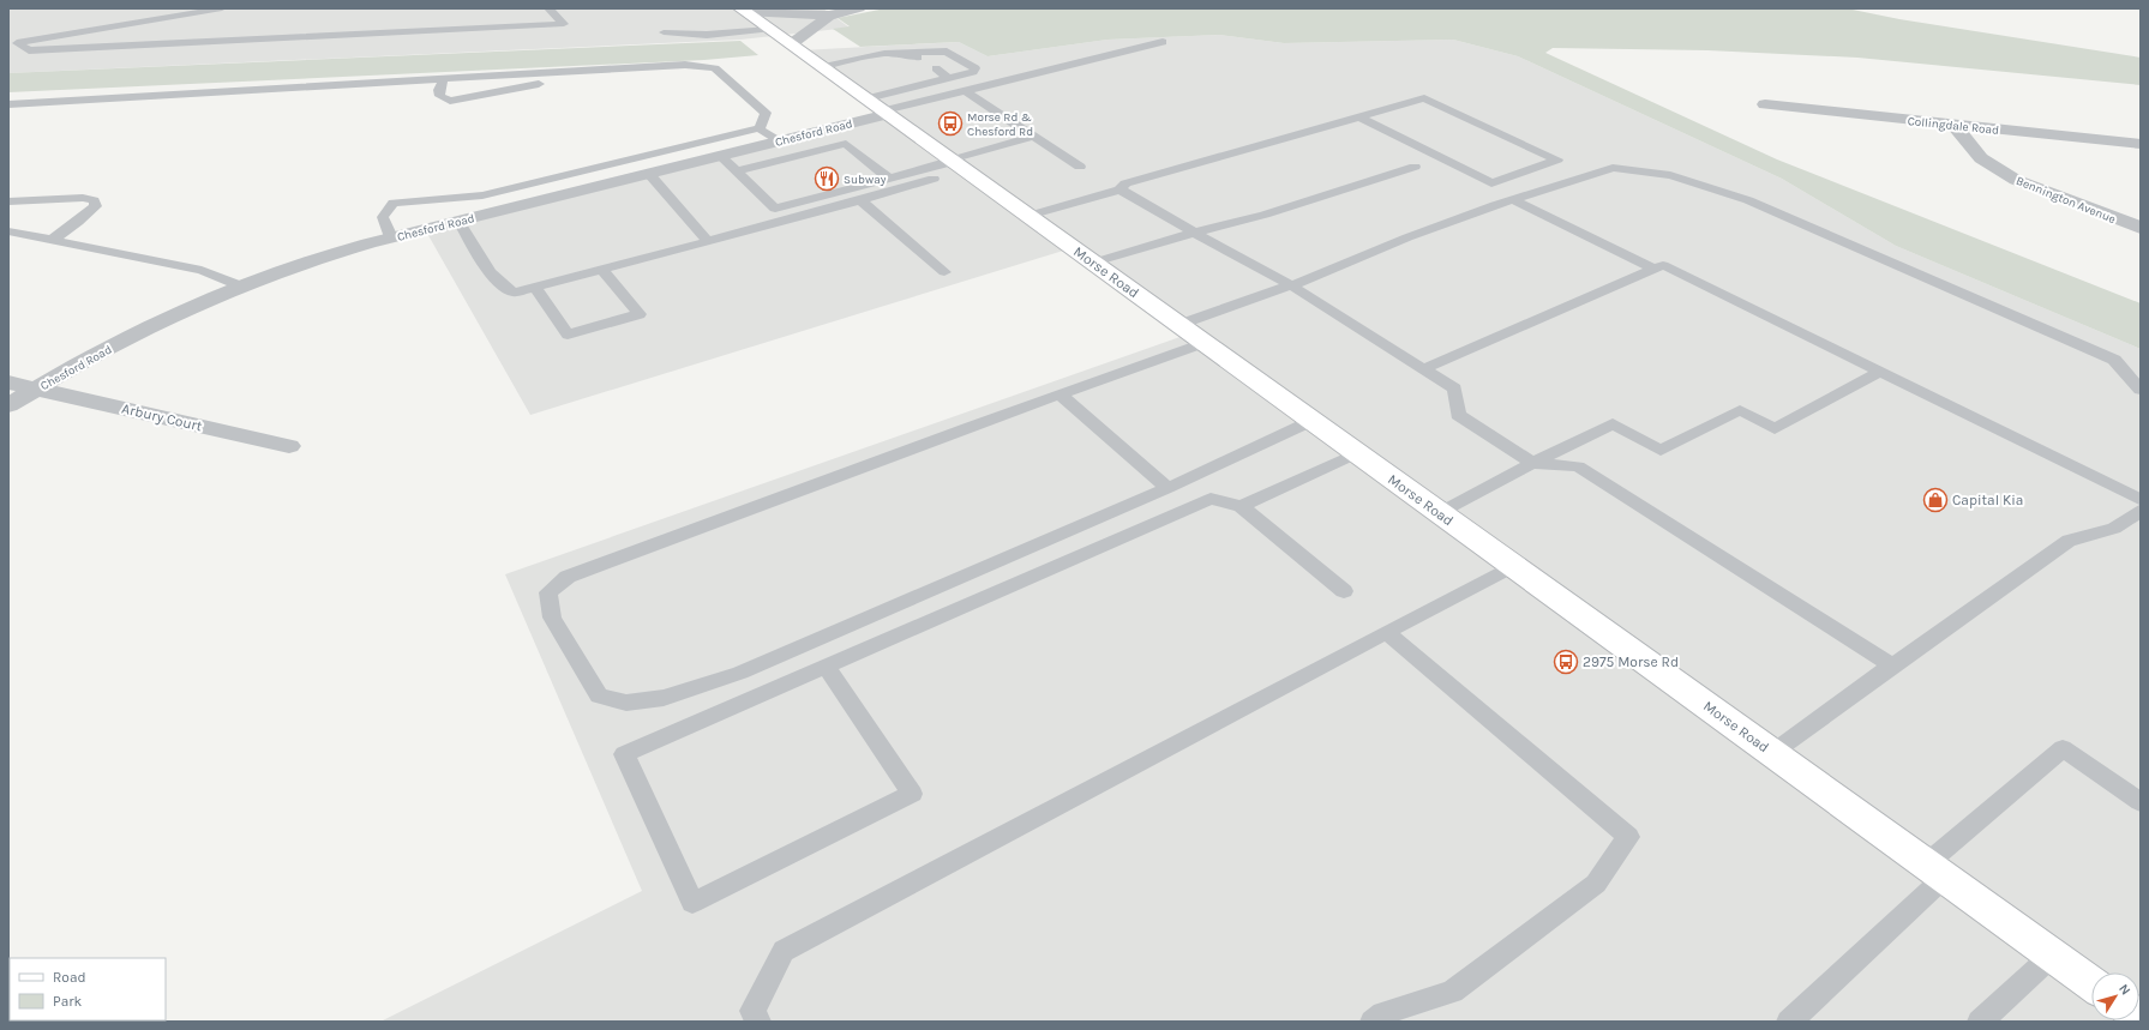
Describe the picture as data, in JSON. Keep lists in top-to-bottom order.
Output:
{
  "streets": {
    "main road": ["Morse Road"],
    "street": [
      "Collingdale Road",
      "Chesford Road",
      "Bennington Avenue",
      "Arbury Court"
    ]
  },
  "crossings": [
    ["Collingdale Road", "Bennington Avenue"],
    ["Chesford Road", "Morse Road"],
    ["Chesford Road", "Arbury Court"]
  ],
  "places": {
    "bus stop": ["Morse Rd & Chesford Rd", "2975 Morse Rd"],
    "restaurant": ["Subway"],
    "shop": ["Capital Kia"]
  },
  "legend": ["Road", "Park"],
  "north": "top right"
}
